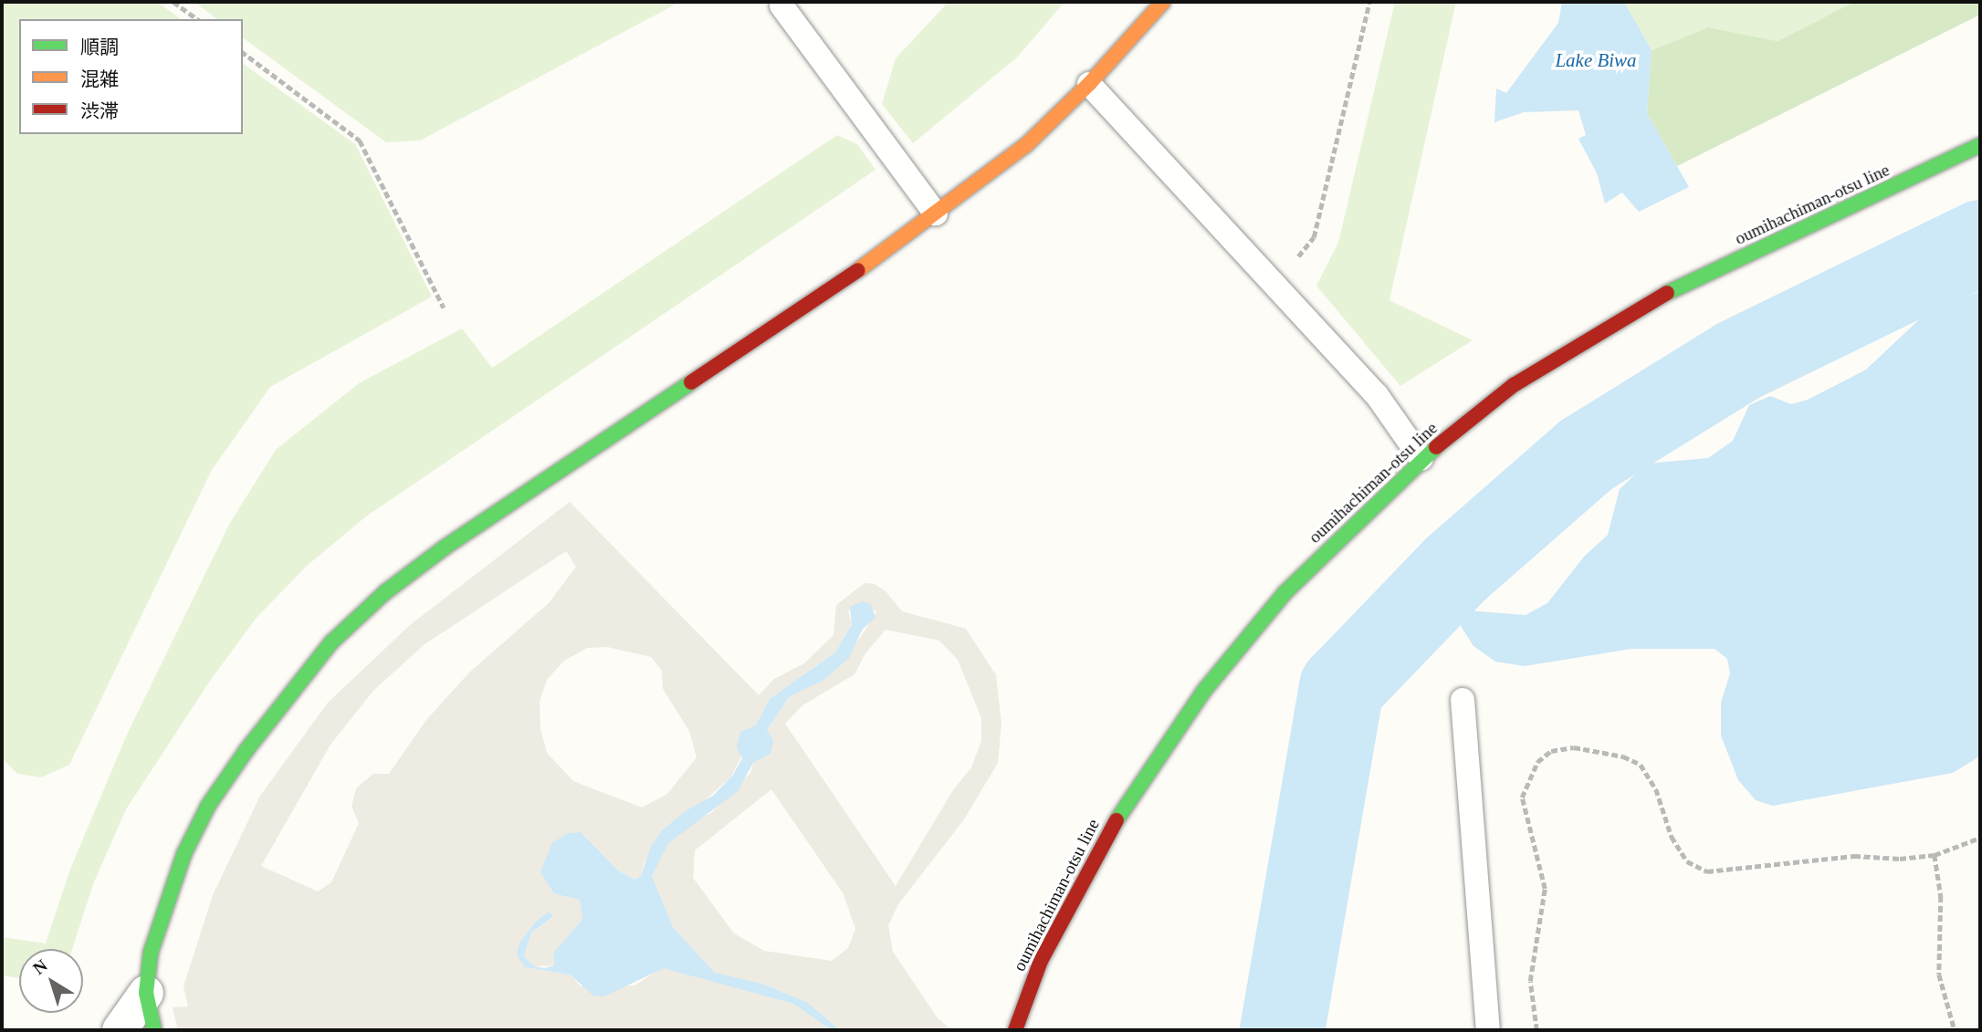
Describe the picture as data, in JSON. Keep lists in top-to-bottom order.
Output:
{
  "streets": {
    "street": ["oumihachiman-otsu line"]
  },
  "water": ["Lake Biwa"],
  "legend": ["順調", "混雑", "渋滞"],
  "north": "top left"
}
